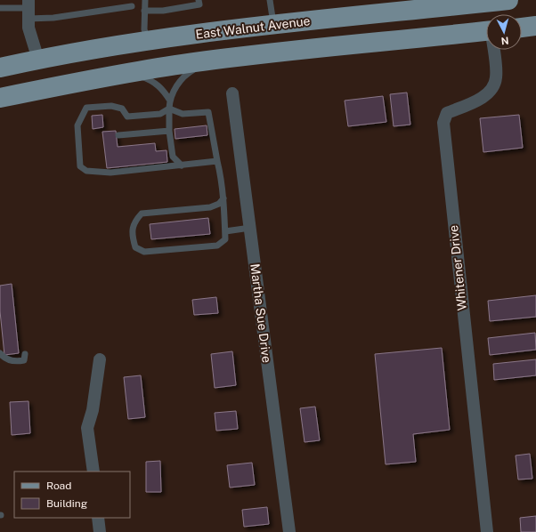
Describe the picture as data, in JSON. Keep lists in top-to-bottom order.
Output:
{
  "streets": {
    "main road": ["East Walnut Avenue"],
    "street": ["Whitener Drive", "Martha Sue Drive"]
  },
  "legend": ["Road", "Building"],
  "north": "bottom"
}
